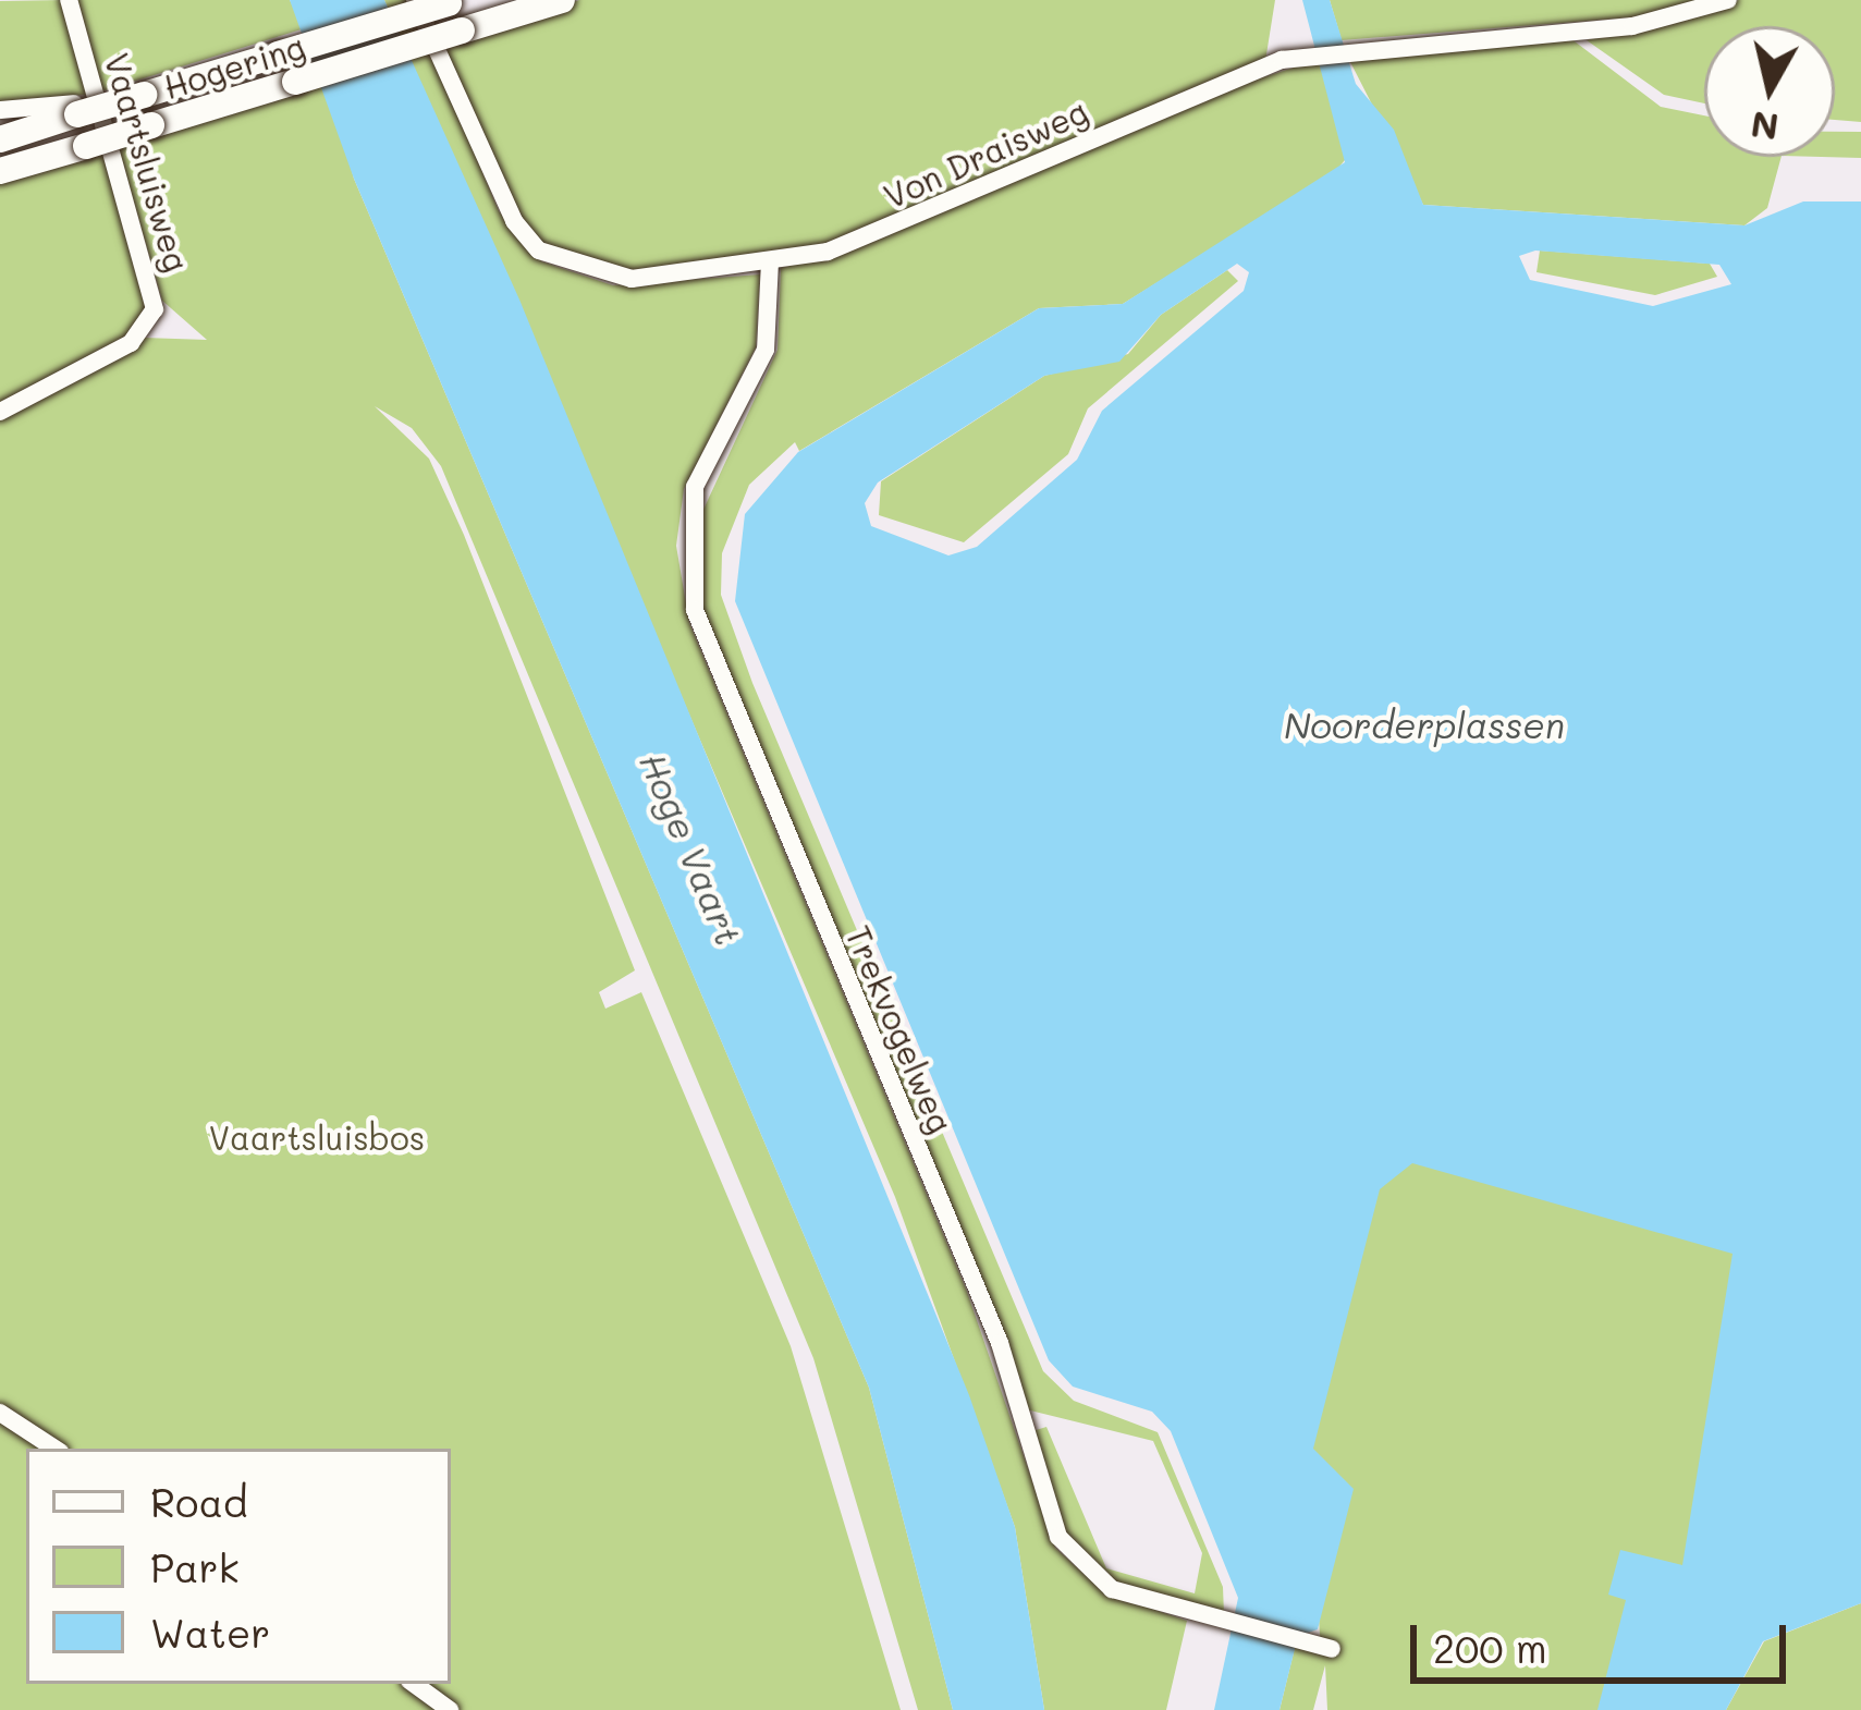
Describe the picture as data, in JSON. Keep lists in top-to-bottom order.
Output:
{
  "streets": {
    "highway": ["Hogering"],
    "street": ["Von Draisweg", "Vaartsluisweg", "Trekvogelweg"]
  },
  "crossings": [
    ["Von Draisweg", "Trekvogelweg"]
  ],
  "water": ["Noorderplassen", "Hoge Vaart"],
  "parks": ["Vaartsluisbos"],
  "legend": ["Road", "Park", "Water"],
  "scale_bar": "200 m",
  "north": "bottom"
}
